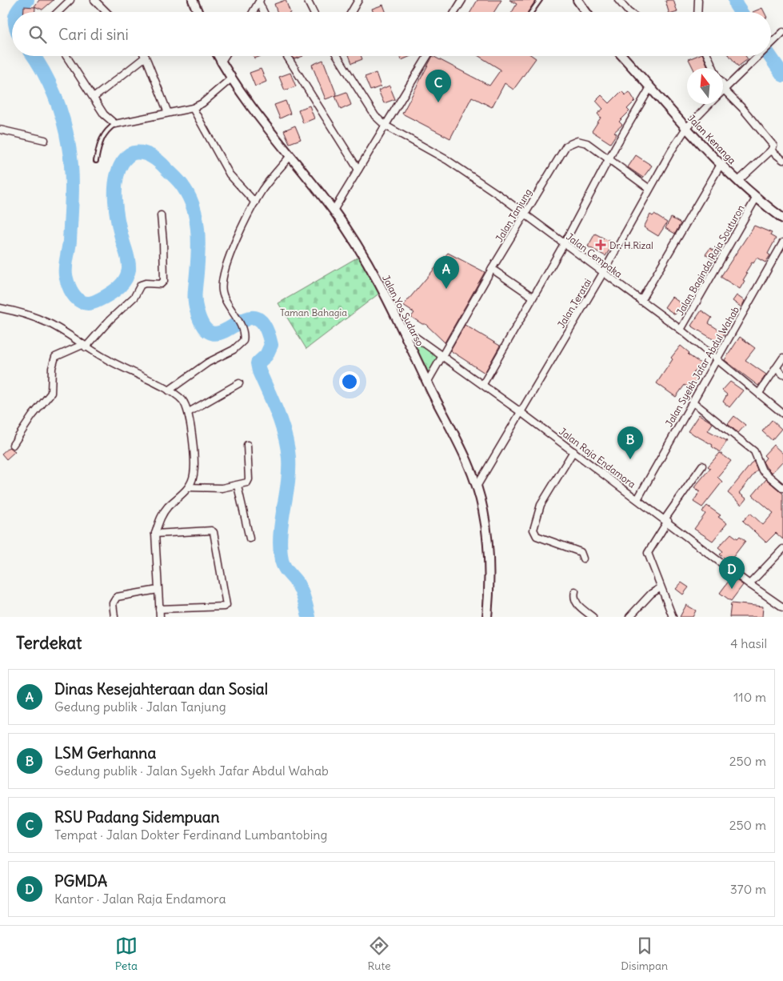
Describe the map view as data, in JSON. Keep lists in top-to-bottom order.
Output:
{
  "streets": {
    "street": [
      "Jalan Kenanga",
      "Jalan Tanjung",
      "Jalan Cempaka",
      "Jalan Baginda Raja Souturon",
      "Jalan Teratai",
      "Jalan Yos Sudarso",
      "Jalan Syekh Jafar Abdul Wahab",
      "Jalan Raja Endamora"
    ]
  },
  "crossings": [
    ["Jalan Kenanga", "Jalan Baginda Raja Souturon"],
    ["Jalan Kenanga", "Jalan Teratai"],
    ["Jalan Tanjung", "Jalan Cempaka"],
    ["Jalan Tanjung", "Jalan Teratai"],
    ["Jalan Tanjung", "Jalan Yos Sudarso"],
    ["Jalan Tanjung", "Jalan Raja Endamora"],
    ["Jalan Cempaka", "Jalan Baginda Raja Souturon"],
    ["Jalan Cempaka", "Jalan Teratai"],
    ["Jalan Cempaka", "Jalan Syekh Jafar Abdul Wahab"],
    ["Jalan Teratai", "Jalan Yos Sudarso"],
    ["Jalan Teratai", "Jalan Raja Endamora"],
    ["Jalan Yos Sudarso", "Jalan Raja Endamora"],
    ["Jalan Syekh Jafar Abdul Wahab", "Jalan Raja Endamora"]
  ],
  "parks": ["Taman Bahagia"],
  "places": {
    "health": ["Dr. H.Rizal"]
  },
  "north": "top",
  "page": {
    "search": "Cari di sini",
    "pins": [
      "C",
      "A",
      "B",
      "D"
    ],
    "heading": ["Terdekat", "4 hasil"],
    "list": [
      {
        "mark": "A",
        "name": "Dinas Kesejahteraan dan Sosial",
        "note": "Gedung publik · Jalan Tanjung",
        "value": "110 m"
      },
      {
        "mark": "B",
        "name": "LSM Gerhanna",
        "note": "Gedung publik · Jalan Syekh Jafar Abdul Wahab",
        "value": "250 m"
      },
      {
        "mark": "C",
        "name": "RSU Padang Sidempuan",
        "note": "Tempat · Jalan Dokter Ferdinand Lumbantobing",
        "value": "250 m"
      },
      {
        "mark": "D",
        "name": "PGMDA",
        "note": "Kantor · Jalan Raja Endamora",
        "value": "370 m"
      }
    ],
    "nav": ["Peta", "Rute", "Disimpan"]
  }
}
